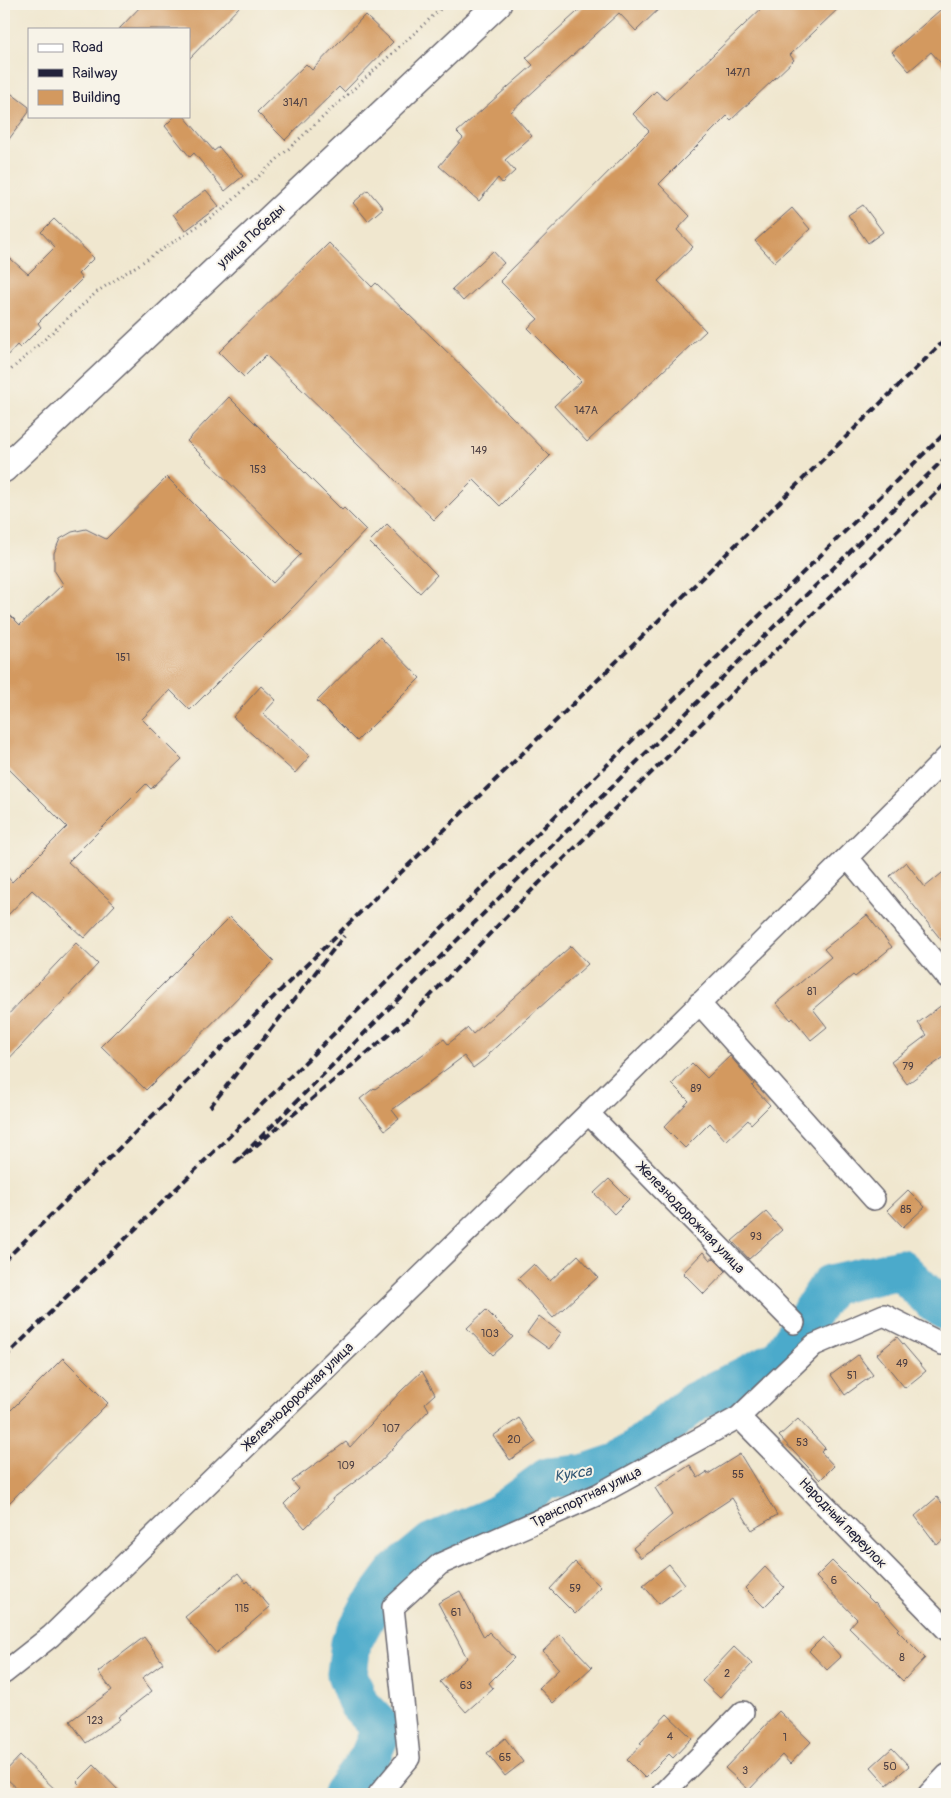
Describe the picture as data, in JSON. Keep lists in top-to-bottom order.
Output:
{
  "streets": {
    "street": [
      "улица Победы",
      "Железнодорожная улица",
      "Транспортная улица",
      "Народный переулок"
    ]
  },
  "crossings": [
    ["Транспортная улица", "Народный переулок"]
  ],
  "water": ["Кукса"],
  "house_numbers": [
    "147/1",
    "314/1",
    "147А",
    "149",
    "153",
    "151",
    "81",
    "79",
    "89",
    "85",
    "93",
    "103",
    "49",
    "51",
    "107",
    "20",
    "53",
    "109",
    "55",
    "6",
    "59",
    "115",
    "61",
    "8",
    "2",
    "63",
    "123",
    "4",
    "1",
    "65",
    "50",
    "3"
  ],
  "legend": ["Road", "Railway", "Building"]
}
